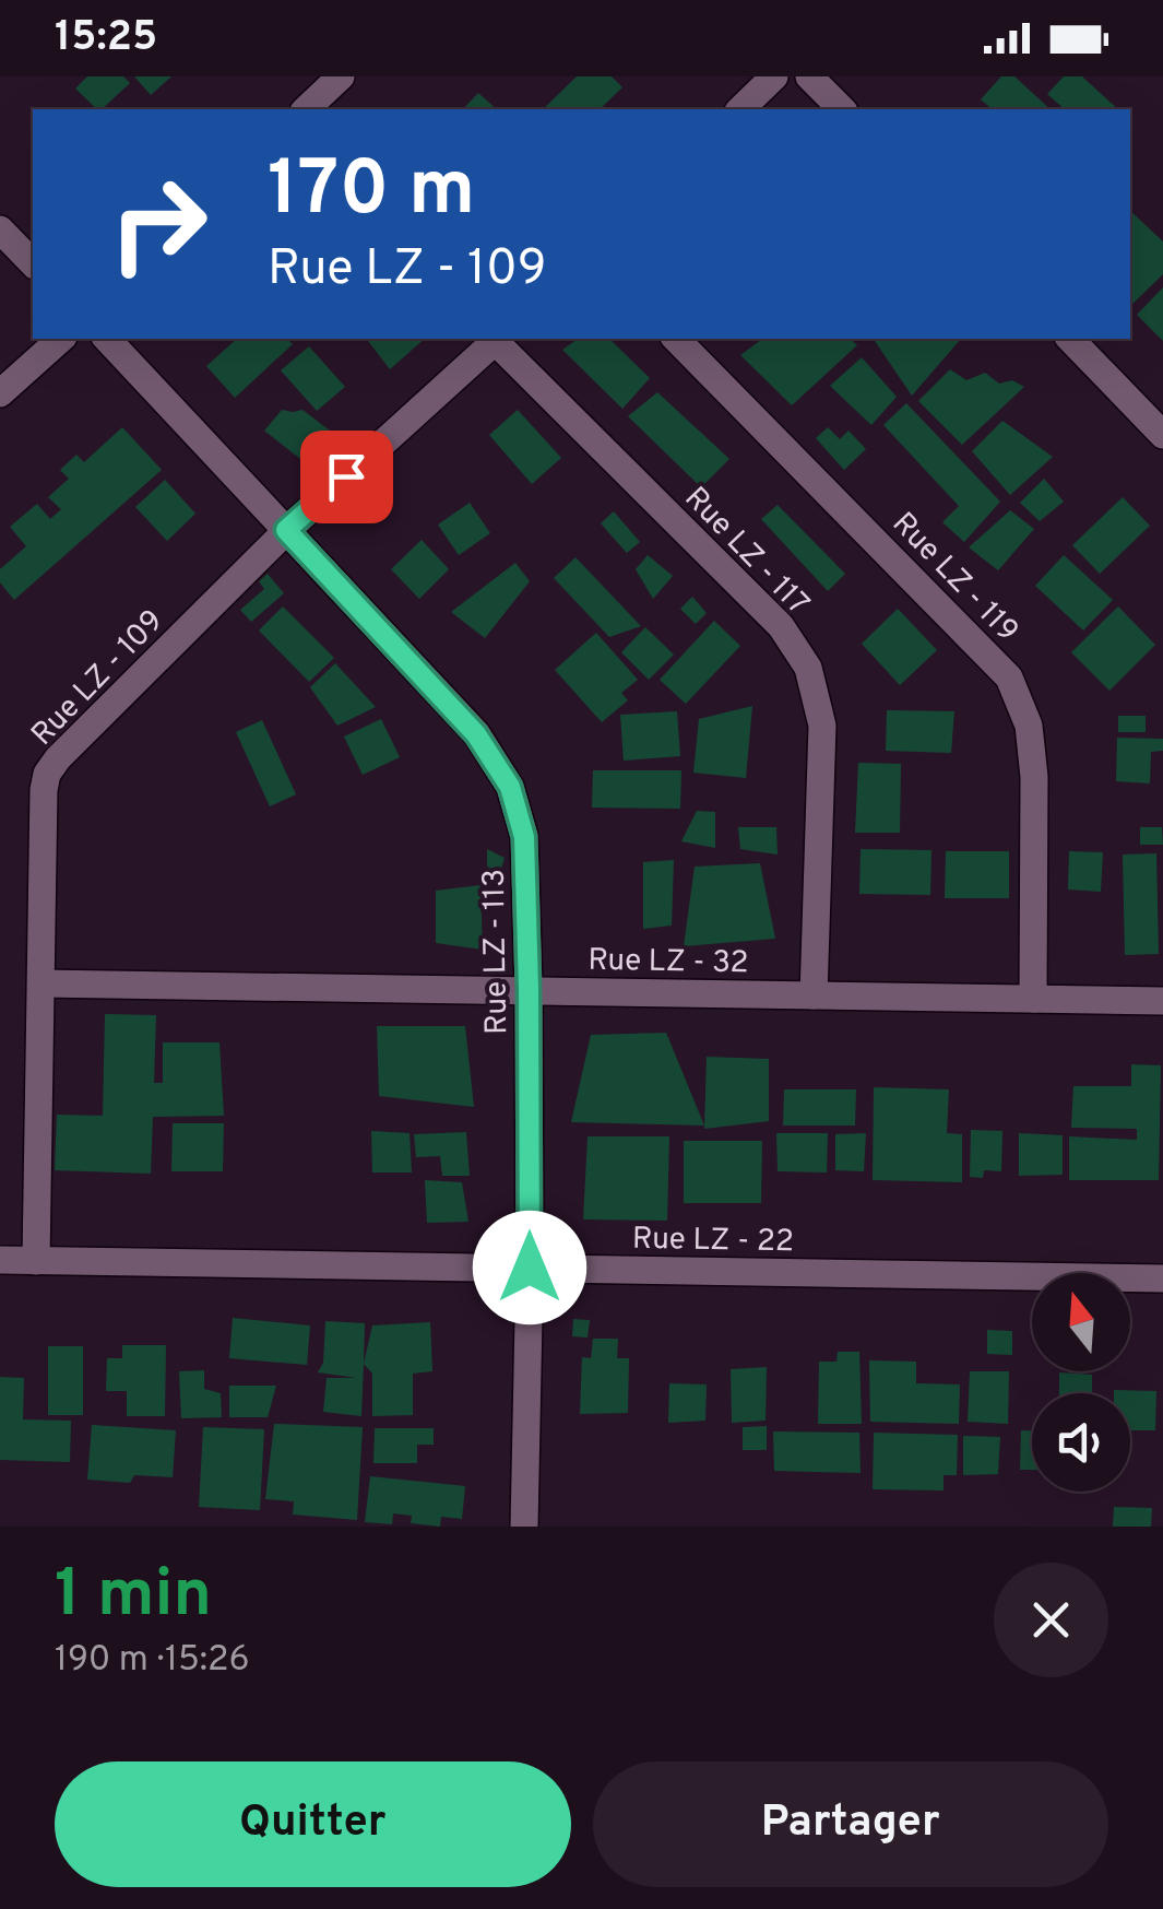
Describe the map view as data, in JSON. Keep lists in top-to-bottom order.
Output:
{
  "streets": {
    "street": [
      "Rue LZ - 117",
      "Rue LZ - 119",
      "Rue LZ - 109",
      "Rue LZ - 113",
      "Rue LZ - 32",
      "Rue LZ - 22"
    ]
  },
  "crossings": [
    ["Rue LZ - 117", "Rue LZ - 109"],
    ["Rue LZ - 117", "Rue LZ - 32"],
    ["Rue LZ - 119", "Rue LZ - 32"],
    ["Rue LZ - 109", "Rue LZ - 113"],
    ["Rue LZ - 109", "Rue LZ - 32"],
    ["Rue LZ - 109", "Rue LZ - 22"],
    ["Rue LZ - 113", "Rue LZ - 32"],
    ["Rue LZ - 113", "Rue LZ - 22"]
  ],
  "north": "top",
  "page": {
    "status": "15:25",
    "turn": ["170 m", "Rue LZ - 109"],
    "heading": ["1 min", "190 m · 15:26"],
    "buttons": ["Quitter", "Partager"]
  }
}
